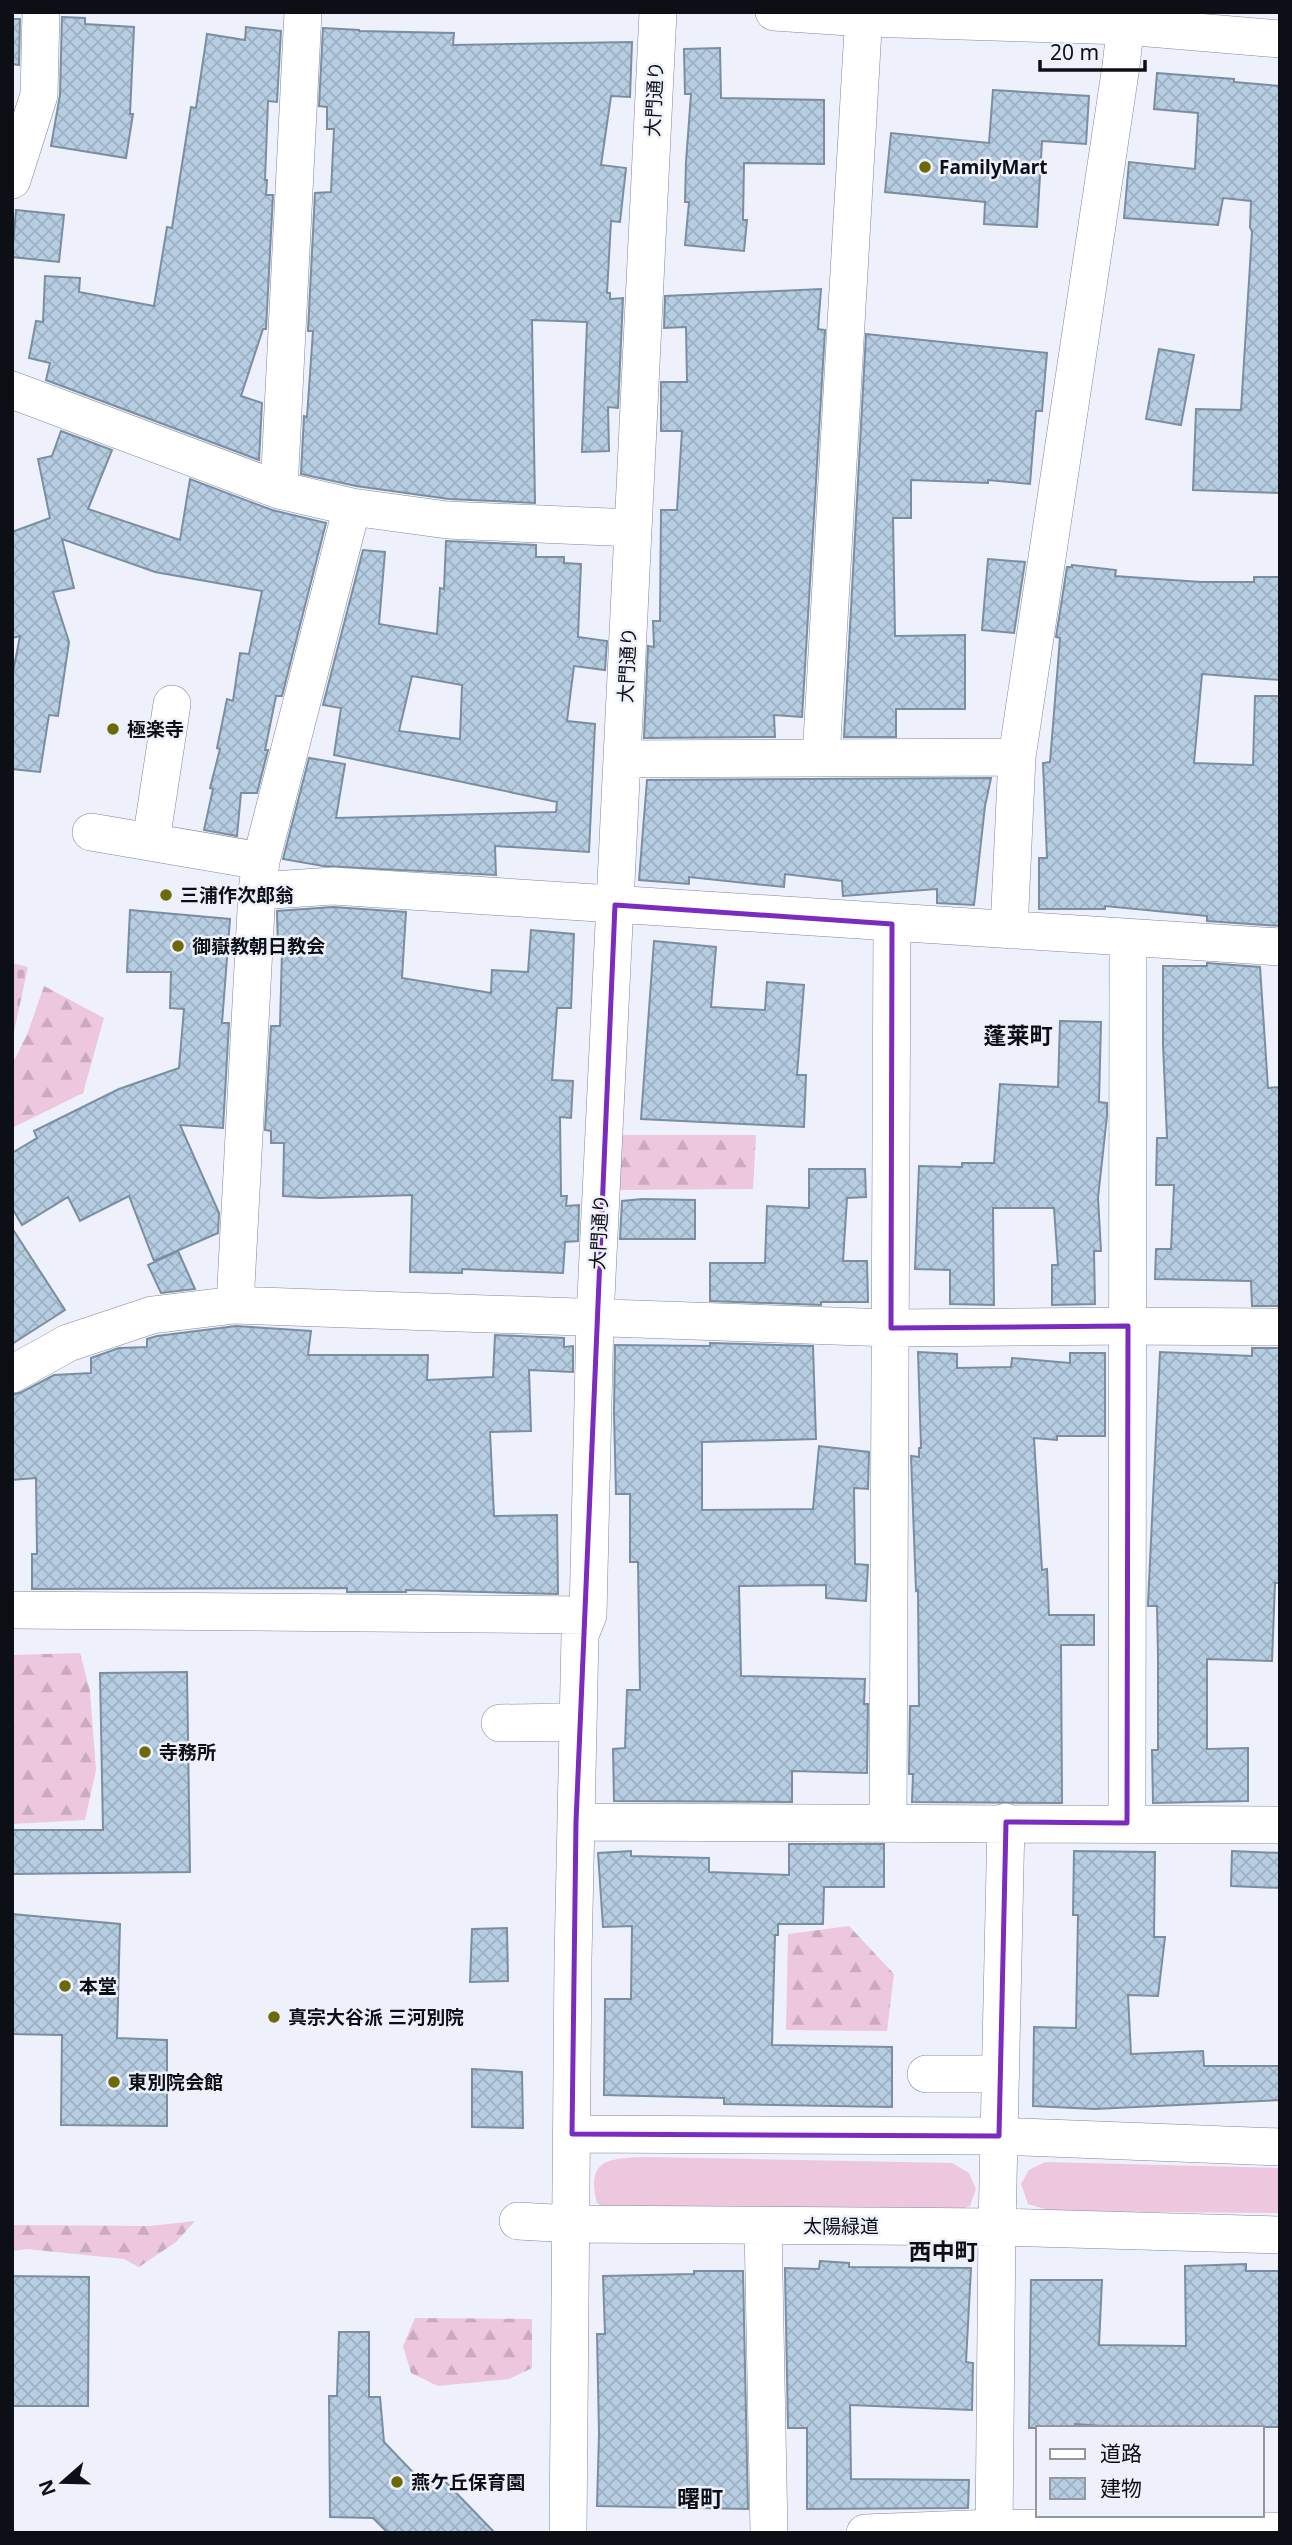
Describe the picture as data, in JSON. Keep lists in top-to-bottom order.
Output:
{
  "streets": {
    "street": ["大門通り", "太陽緑道"]
  },
  "crossings": [
    ["大門通り", "太陽緑道"]
  ],
  "districts": ["蓬莱町", "西中町", "曙町"],
  "places": [
    "FamilyMart",
    "極楽寺",
    "三浦作次郎翁",
    "御嶽教朝日教会",
    "寺務所",
    "本堂",
    "真宗大谷派 三河別院",
    "東別院会館",
    "燕ケ丘保育園"
  ],
  "legend": ["道路", "建物"],
  "scale_bar": "20 m",
  "north": "left"
}
